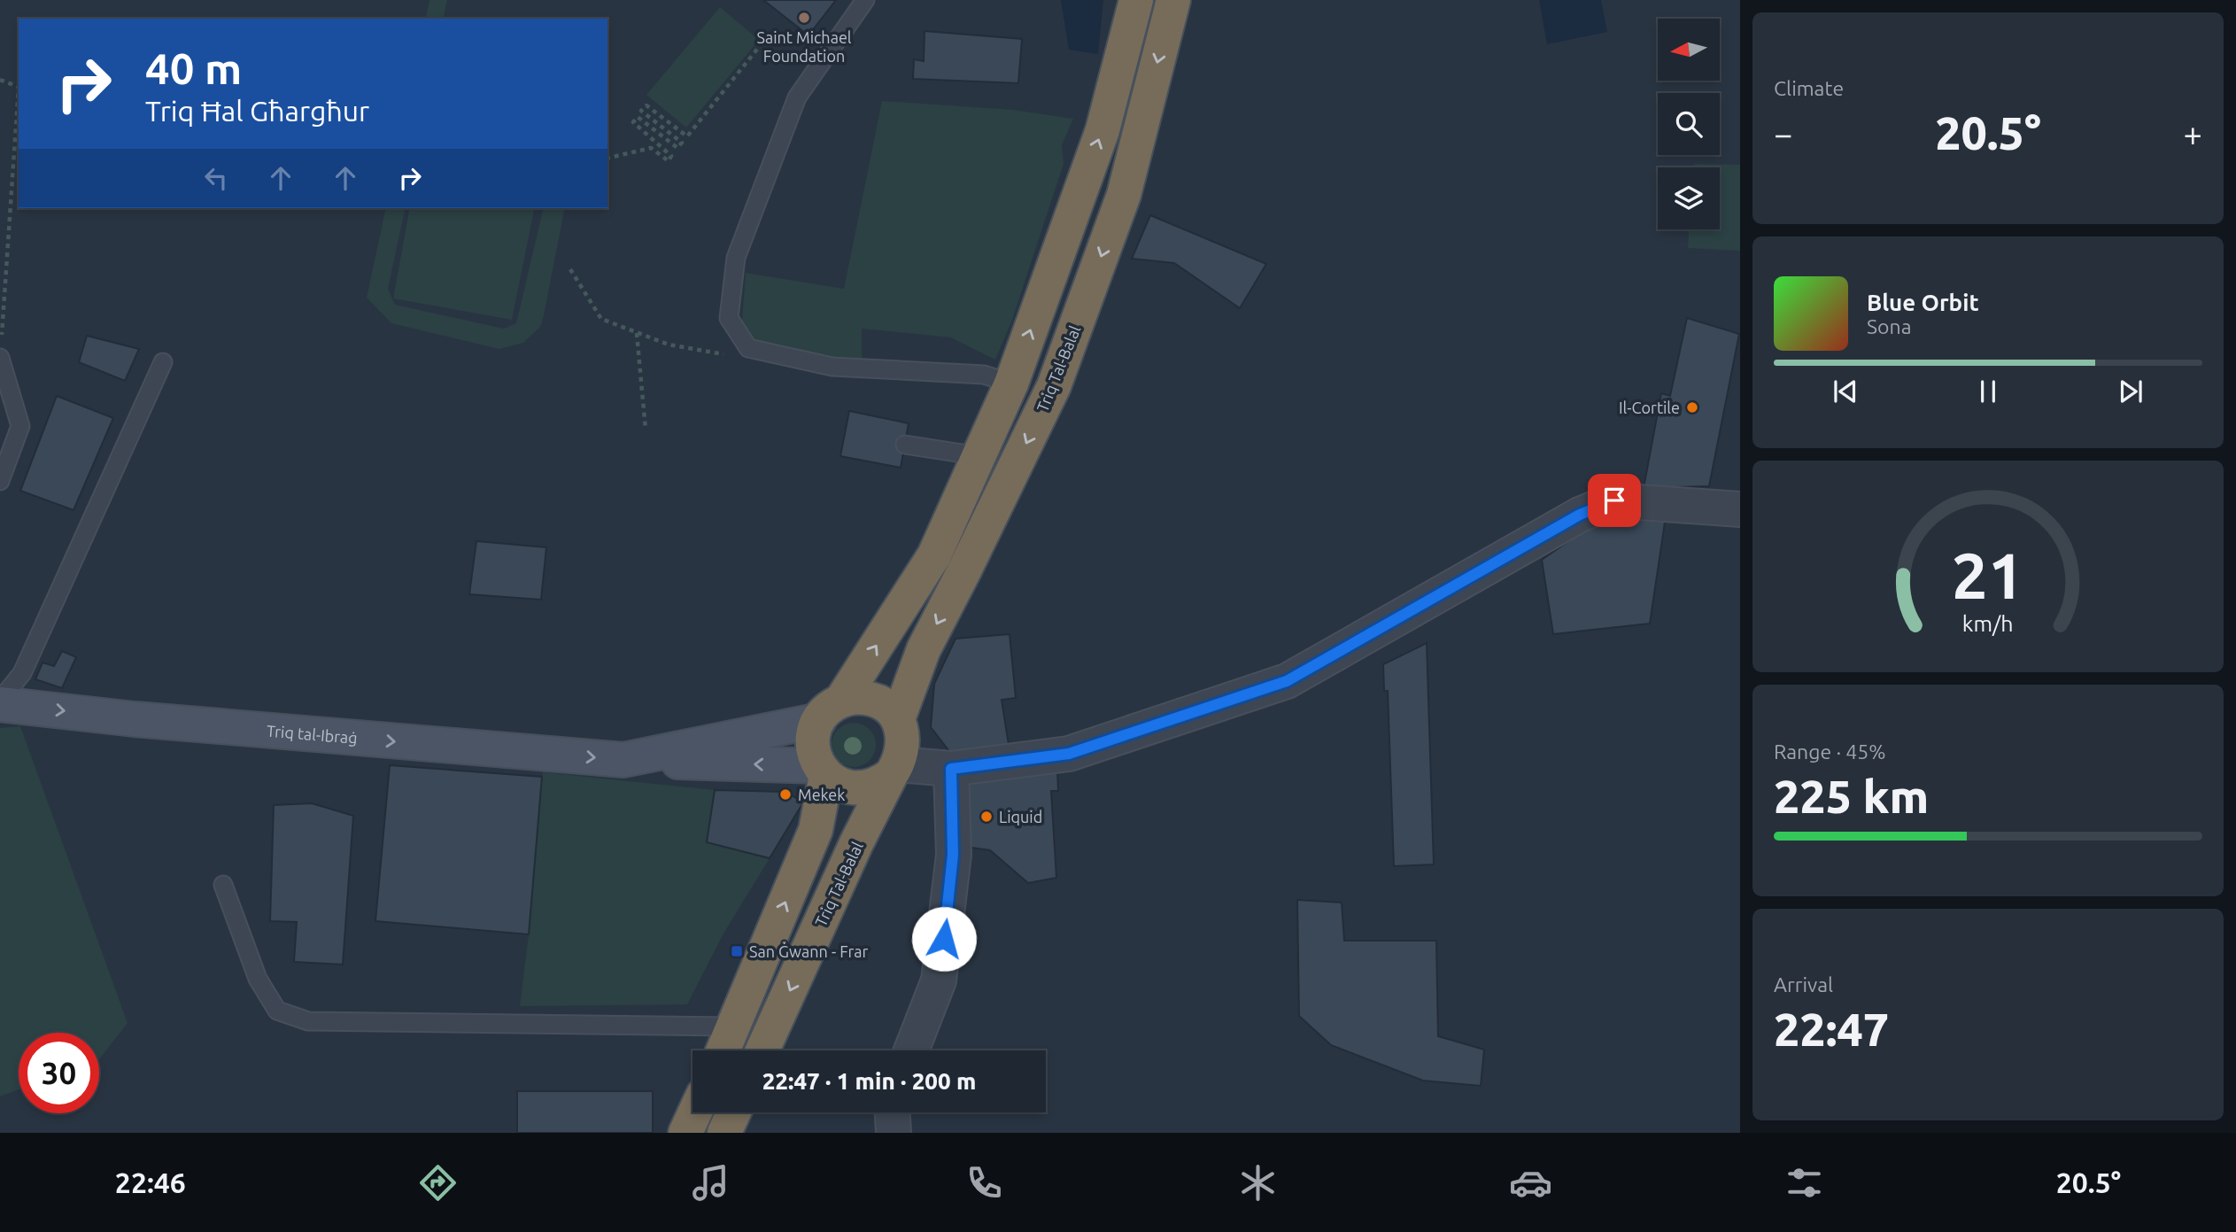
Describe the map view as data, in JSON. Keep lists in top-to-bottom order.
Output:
{
  "streets": {
    "highway": ["Triq Tal-Balal"],
    "main road": ["Triq tal-Ibraġ"]
  },
  "crossings": [
    ["Triq Tal-Balal", "Triq tal-Ibraġ"]
  ],
  "places": {
    "other": [
      "Saint Michael Foundation",
      "Il-Cortile",
      "Mekek",
      "Liquid"
    ],
    "transit": ["San Ġwann - Frar"]
  },
  "north": "left",
  "page": {
    "tile": [
      "Climate",
      ["Range · 45%", "225 km"],
      ["Arrival", "22:47"]
    ],
    "turn": ["40 m", "Triq Ħal Għargħur"],
    "heat": ["−", "20.5°", "+"],
    "song": ["Blue Orbit", "Sona"],
    "limit": "30",
    "trip": "22:47 · 1 min · 200 m",
    "tabs": ["22:46", "20.5°"],
    "gauge": ["21", "km/h"]
  }
}
